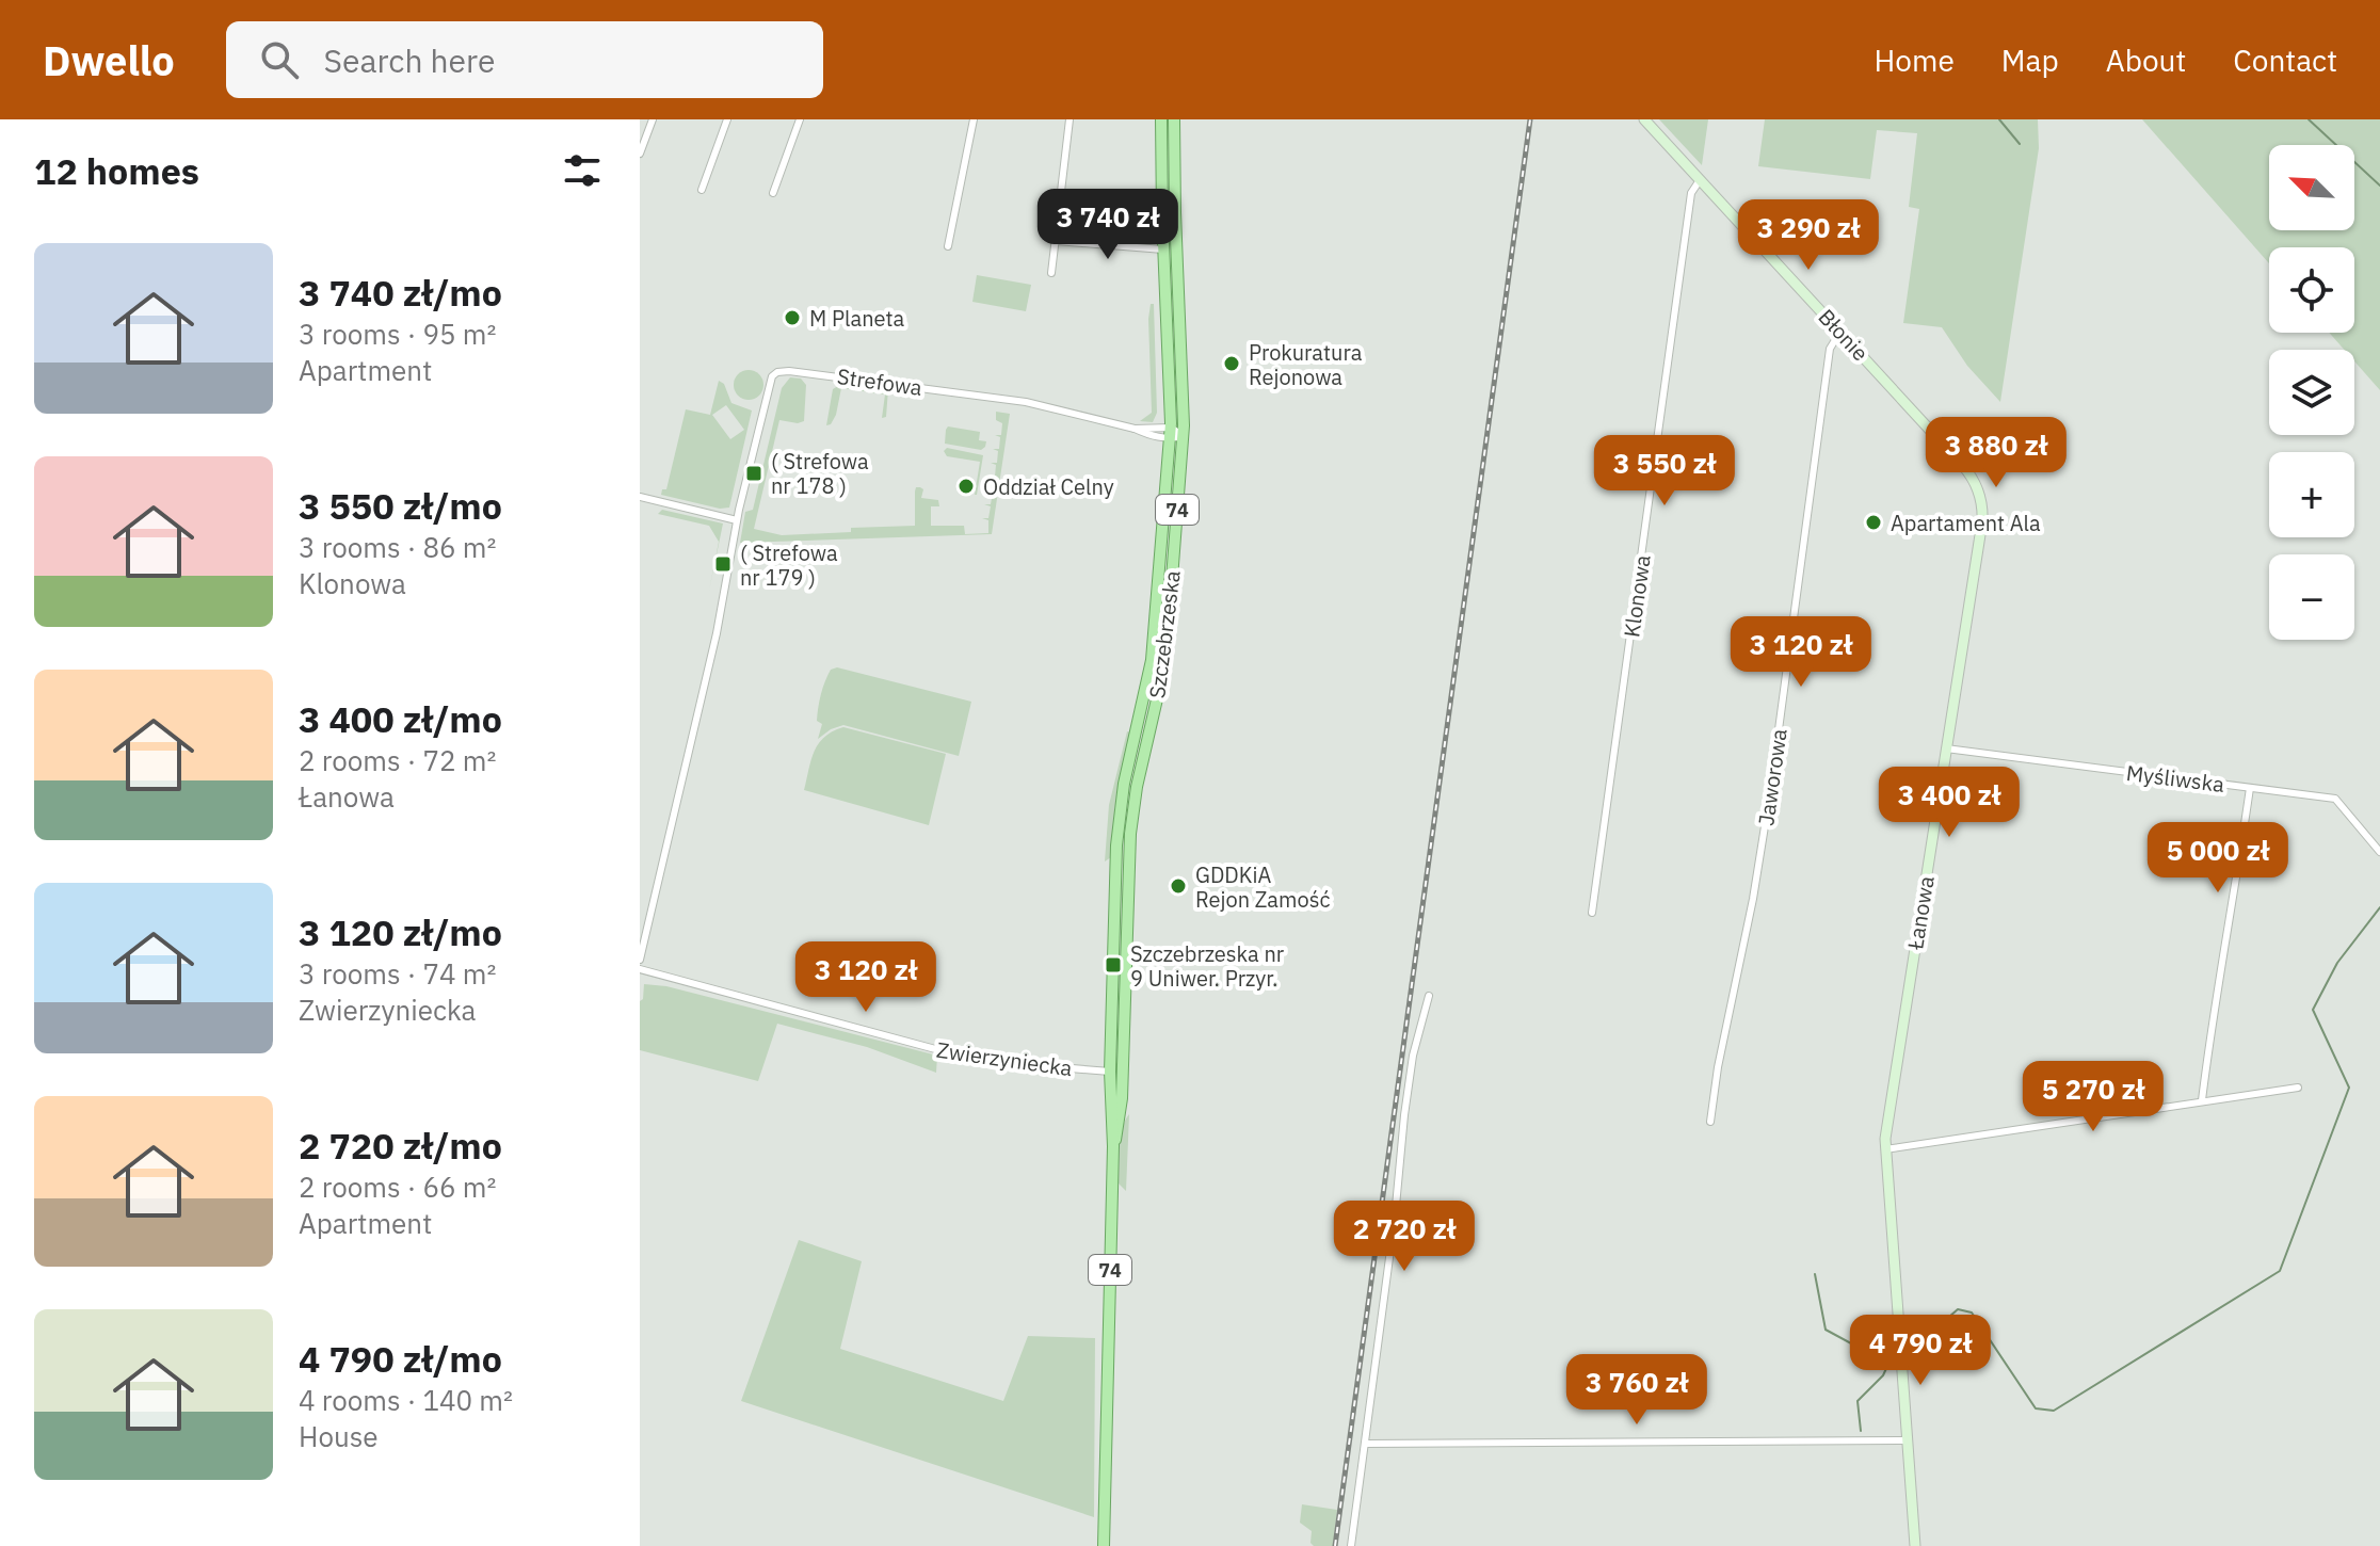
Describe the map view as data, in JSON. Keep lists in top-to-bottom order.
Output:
{
  "streets": {
    "main road": ["74", "Szczebrzeska"],
    "street": [
      "Błonie",
      "Strefowa",
      "Klonowa",
      "Jaworowa",
      "Myśliwska",
      "Łanowa",
      "Zwierzyniecka"
    ]
  },
  "crossings": [
    ["Błonie", "Klonowa"],
    ["Błonie", "Jaworowa"],
    ["Błonie", "Łanowa"],
    ["Strefowa", "Szczebrzeska"],
    ["74", "Szczebrzeska"],
    ["Szczebrzeska", "Zwierzyniecka"],
    ["Myśliwska", "Łanowa"]
  ],
  "places": {
    "other": [
      "M Planeta",
      "Prokuratura Rejonowa",
      "Oddział Celny",
      "Apartament Ala",
      "GDDKiA Rejon Zamość"
    ],
    "transit": ["( Strefowa nr 178 )", "( Strefowa nr 179 )", "Szczebrzeska nr 9 Uniwer. Przyr."]
  },
  "north": "top left",
  "page": {
    "header": "Dwello",
    "search": "Search here",
    "nav": [
      "Home",
      "Map",
      "About",
      "Contact"
    ],
    "heading": "12 homes",
    "map_buttons": ["+", "−"],
    "price": [
      "3 740 zł",
      "3 290 zł",
      "3 880 zł",
      "3 550 zł",
      "3 120 zł",
      "3 400 zł",
      "5 000 zł",
      "3 120 zł",
      "5 270 zł",
      "2 720 zł",
      "4 790 zł",
      "3 760 zł"
    ],
    "list": [
      {
        "name": "3 740 zł/mo",
        "note": "3 rooms · 95 m² · Apartment"
      },
      {
        "name": "3 550 zł/mo",
        "note": "3 rooms · 86 m² · Klonowa"
      },
      {
        "name": "3 400 zł/mo",
        "note": "2 rooms · 72 m² · Łanowa"
      },
      {
        "name": "3 120 zł/mo",
        "note": "3 rooms · 74 m² · Zwierzyniecka"
      },
      {
        "name": "2 720 zł/mo",
        "note": "2 rooms · 66 m² · Apartment"
      },
      {
        "name": "4 790 zł/mo",
        "note": "4 rooms · 140 m² · House"
      }
    ]
  }
}
